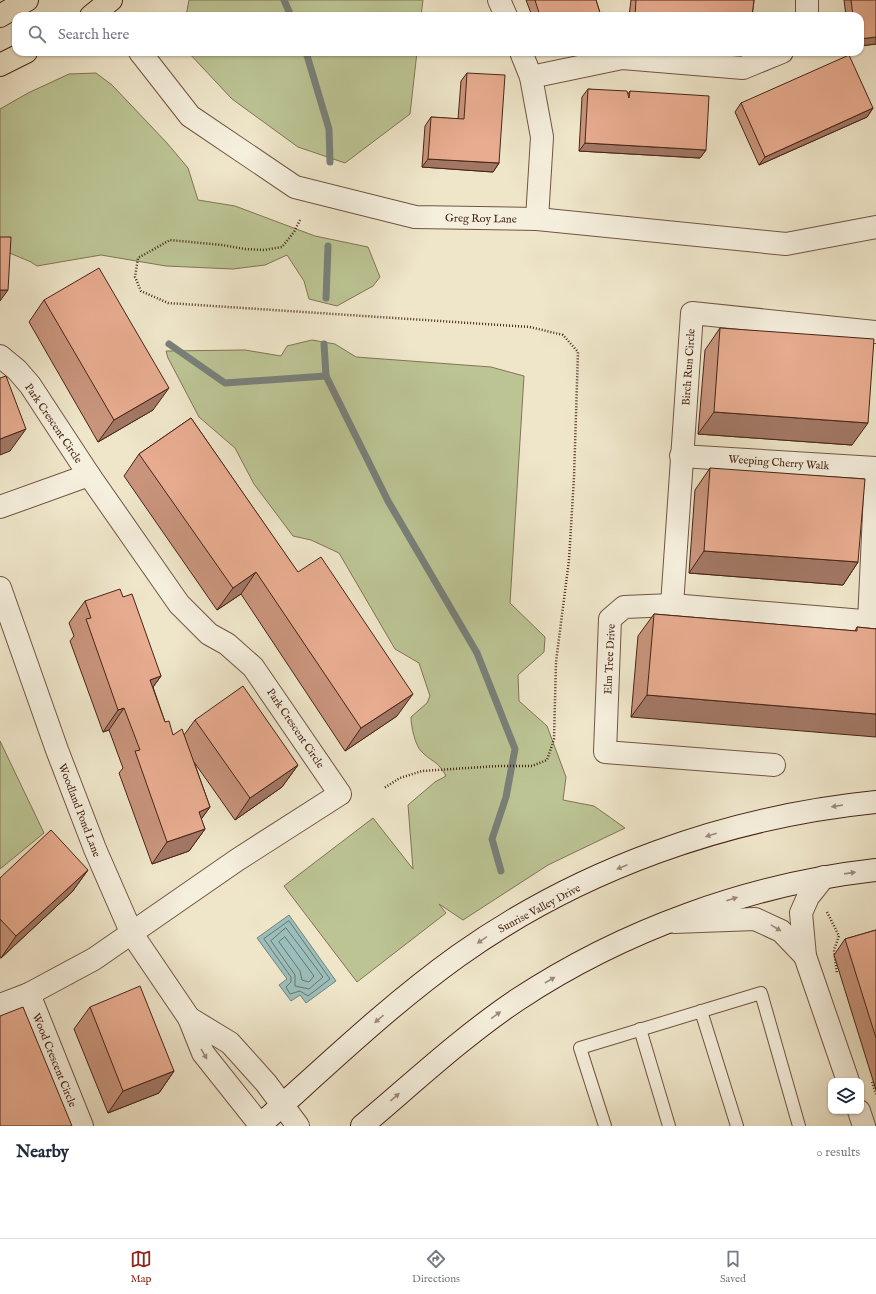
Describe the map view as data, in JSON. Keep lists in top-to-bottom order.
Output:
{
  "streets": {
    "street": [
      "Greg Roy Lane",
      "Birch Run Circle",
      "Park Crescent Circle",
      "Weeping Cherry Walk",
      "Elm Tree Drive",
      "Woodland Pond Lane",
      "Sunrise Valley Drive",
      "Wood Crescent Circle"
    ]
  },
  "crossings": [
    ["Birch Run Circle", "Weeping Cherry Walk"],
    ["Birch Run Circle", "Elm Tree Drive"],
    ["Park Crescent Circle", "Woodland Pond Lane"],
    ["Woodland Pond Lane", "Sunrise Valley Drive"]
  ],
  "page": {
    "search": "Search here",
    "heading": ["Nearby", "0 results"],
    "nav": ["Map", "Directions", "Saved"]
  }
}
